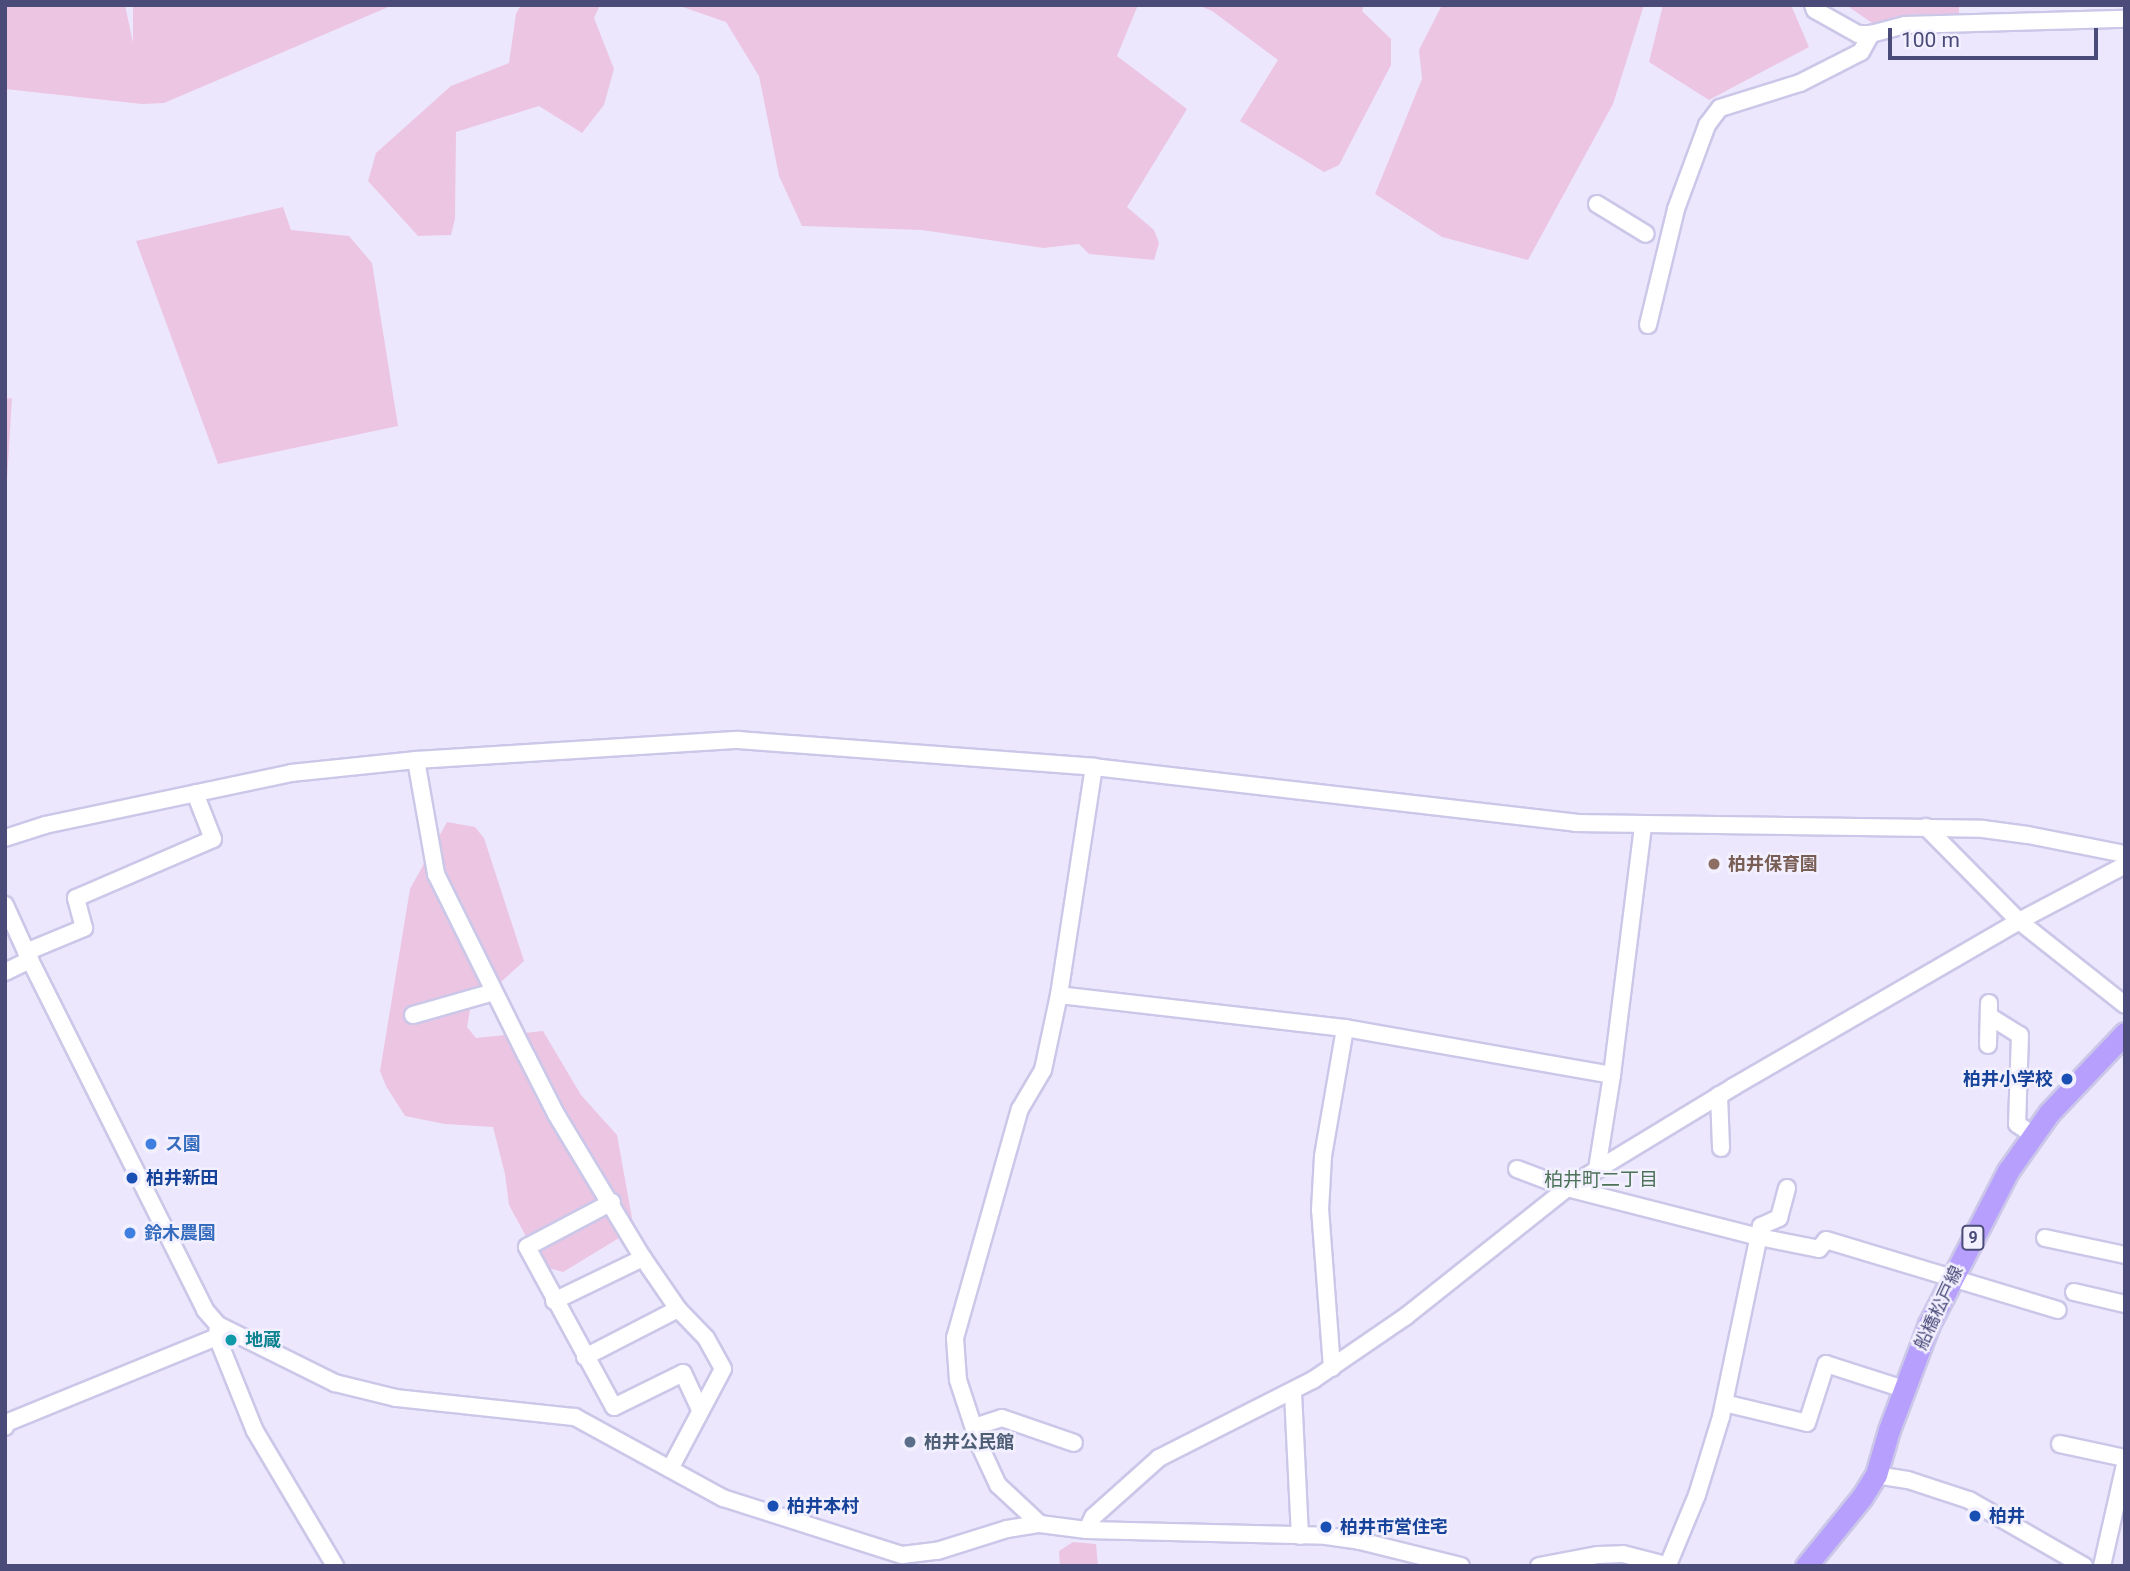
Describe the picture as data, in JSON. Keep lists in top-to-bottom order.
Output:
{
  "streets": {
    "main road": ["9", "船橋松戸線"]
  },
  "districts": ["柏井町二丁目"],
  "places": [
    "柏井保育園",
    "柏井小学校",
    "ス園",
    "柏井新田",
    "鈴木農園",
    "地蔵",
    "柏井公民館",
    "柏井本村",
    "柏井",
    "柏井市営住宅"
  ],
  "scale_bar": "100 m"
}
